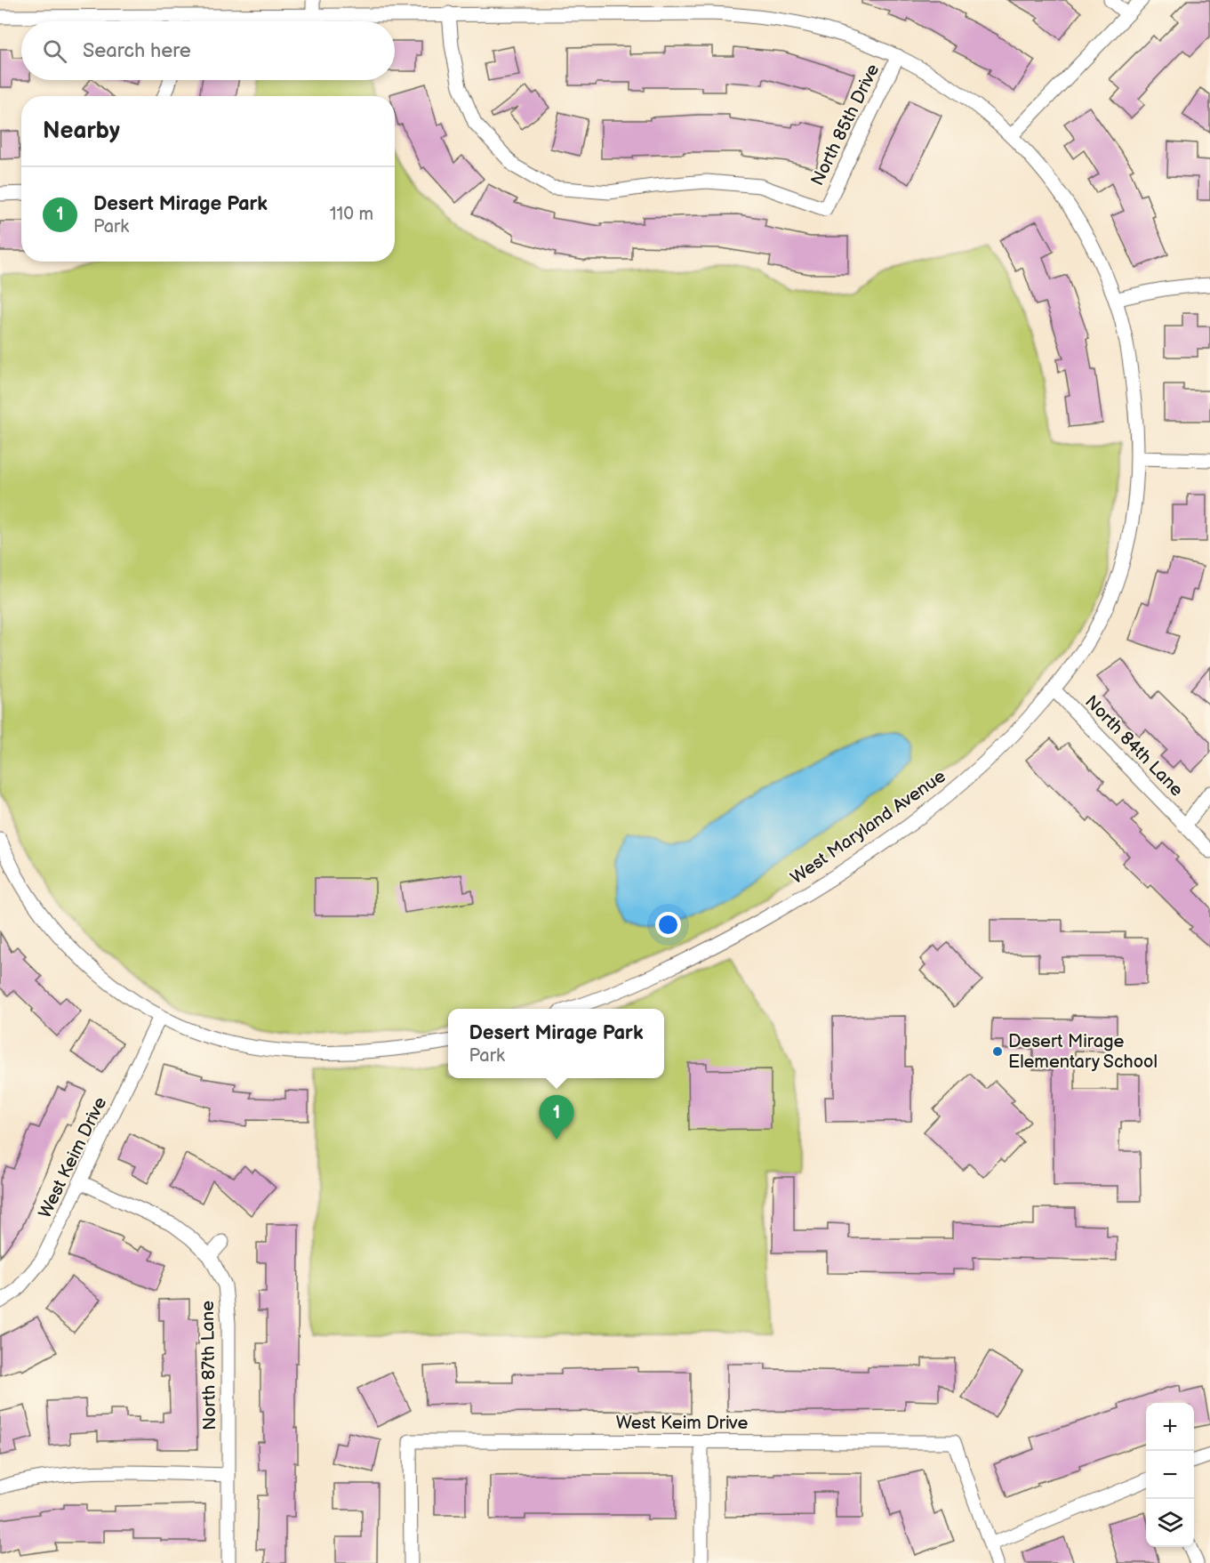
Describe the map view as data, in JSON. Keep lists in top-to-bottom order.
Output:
{
  "streets": {
    "street": [
      "North 85th Drive",
      "North 84th Lane",
      "West Maryland Avenue",
      "West Keim Drive",
      "North 87th Lane"
    ]
  },
  "crossings": [
    ["North 85th Drive", "West Maryland Avenue"],
    ["North 84th Lane", "West Maryland Avenue"],
    ["West Keim Drive", "North 87th Lane"]
  ],
  "places": ["Desert Mirage Elementary School"],
  "page": {
    "search": "Search here",
    "heading": "Nearby",
    "list": [
      {
        "mark": "1",
        "name": "Desert Mirage Park",
        "note": "Park",
        "value": "110 m"
      }
    ],
    "popup": ["Desert Mirage Park", "Park"],
    "pins": "1",
    "map_buttons": ["+", "−"]
  }
}
